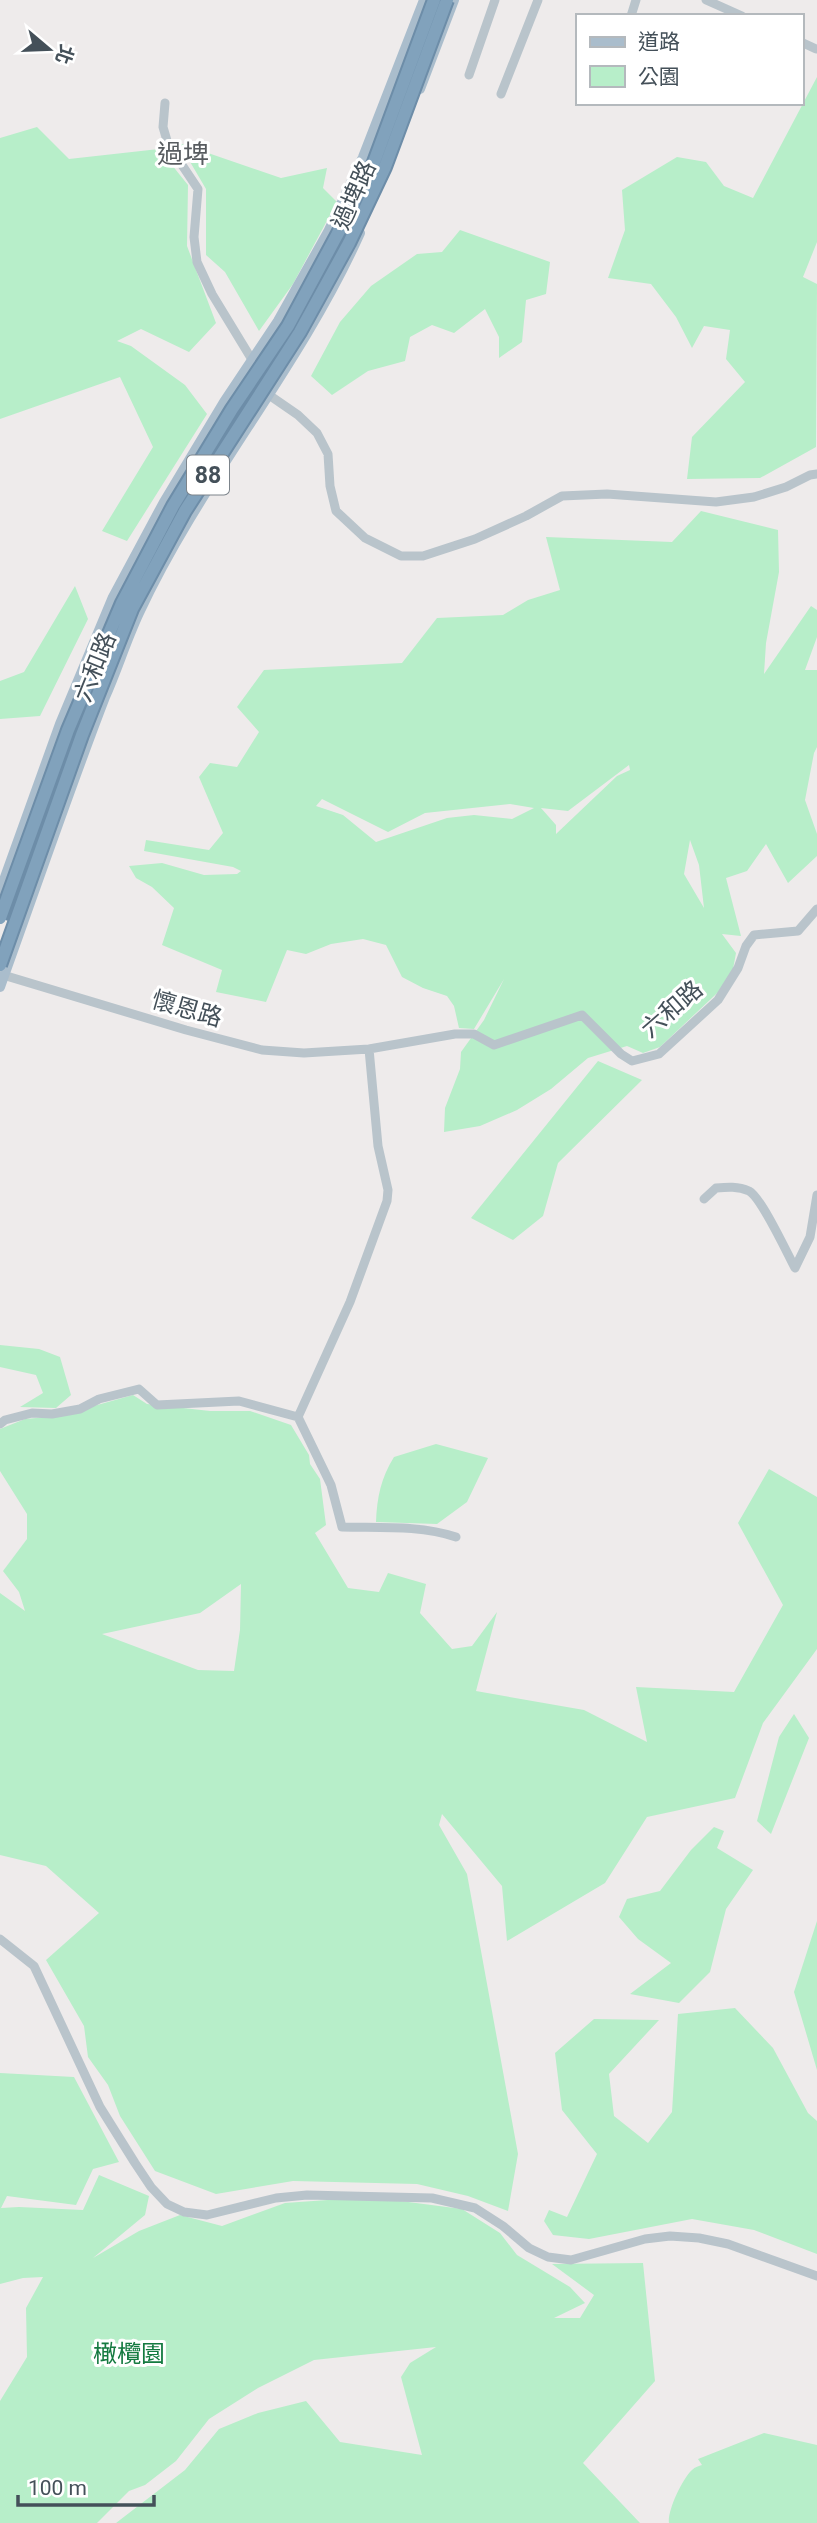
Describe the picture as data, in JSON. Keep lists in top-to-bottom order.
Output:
{
  "streets": {
    "highway": ["88"],
    "main road": ["過埤路", "六和路"],
    "street": ["懷恩路"]
  },
  "crossings": [
    ["過埤路", "六和路"],
    ["88", "六和路"],
    ["88", "懷恩路"],
    ["六和路", "懷恩路"]
  ],
  "districts": ["過埤"],
  "parks": ["橄欖園"],
  "legend": ["道路", "公園"],
  "scale_bar": "100 m",
  "north": "right"
}
